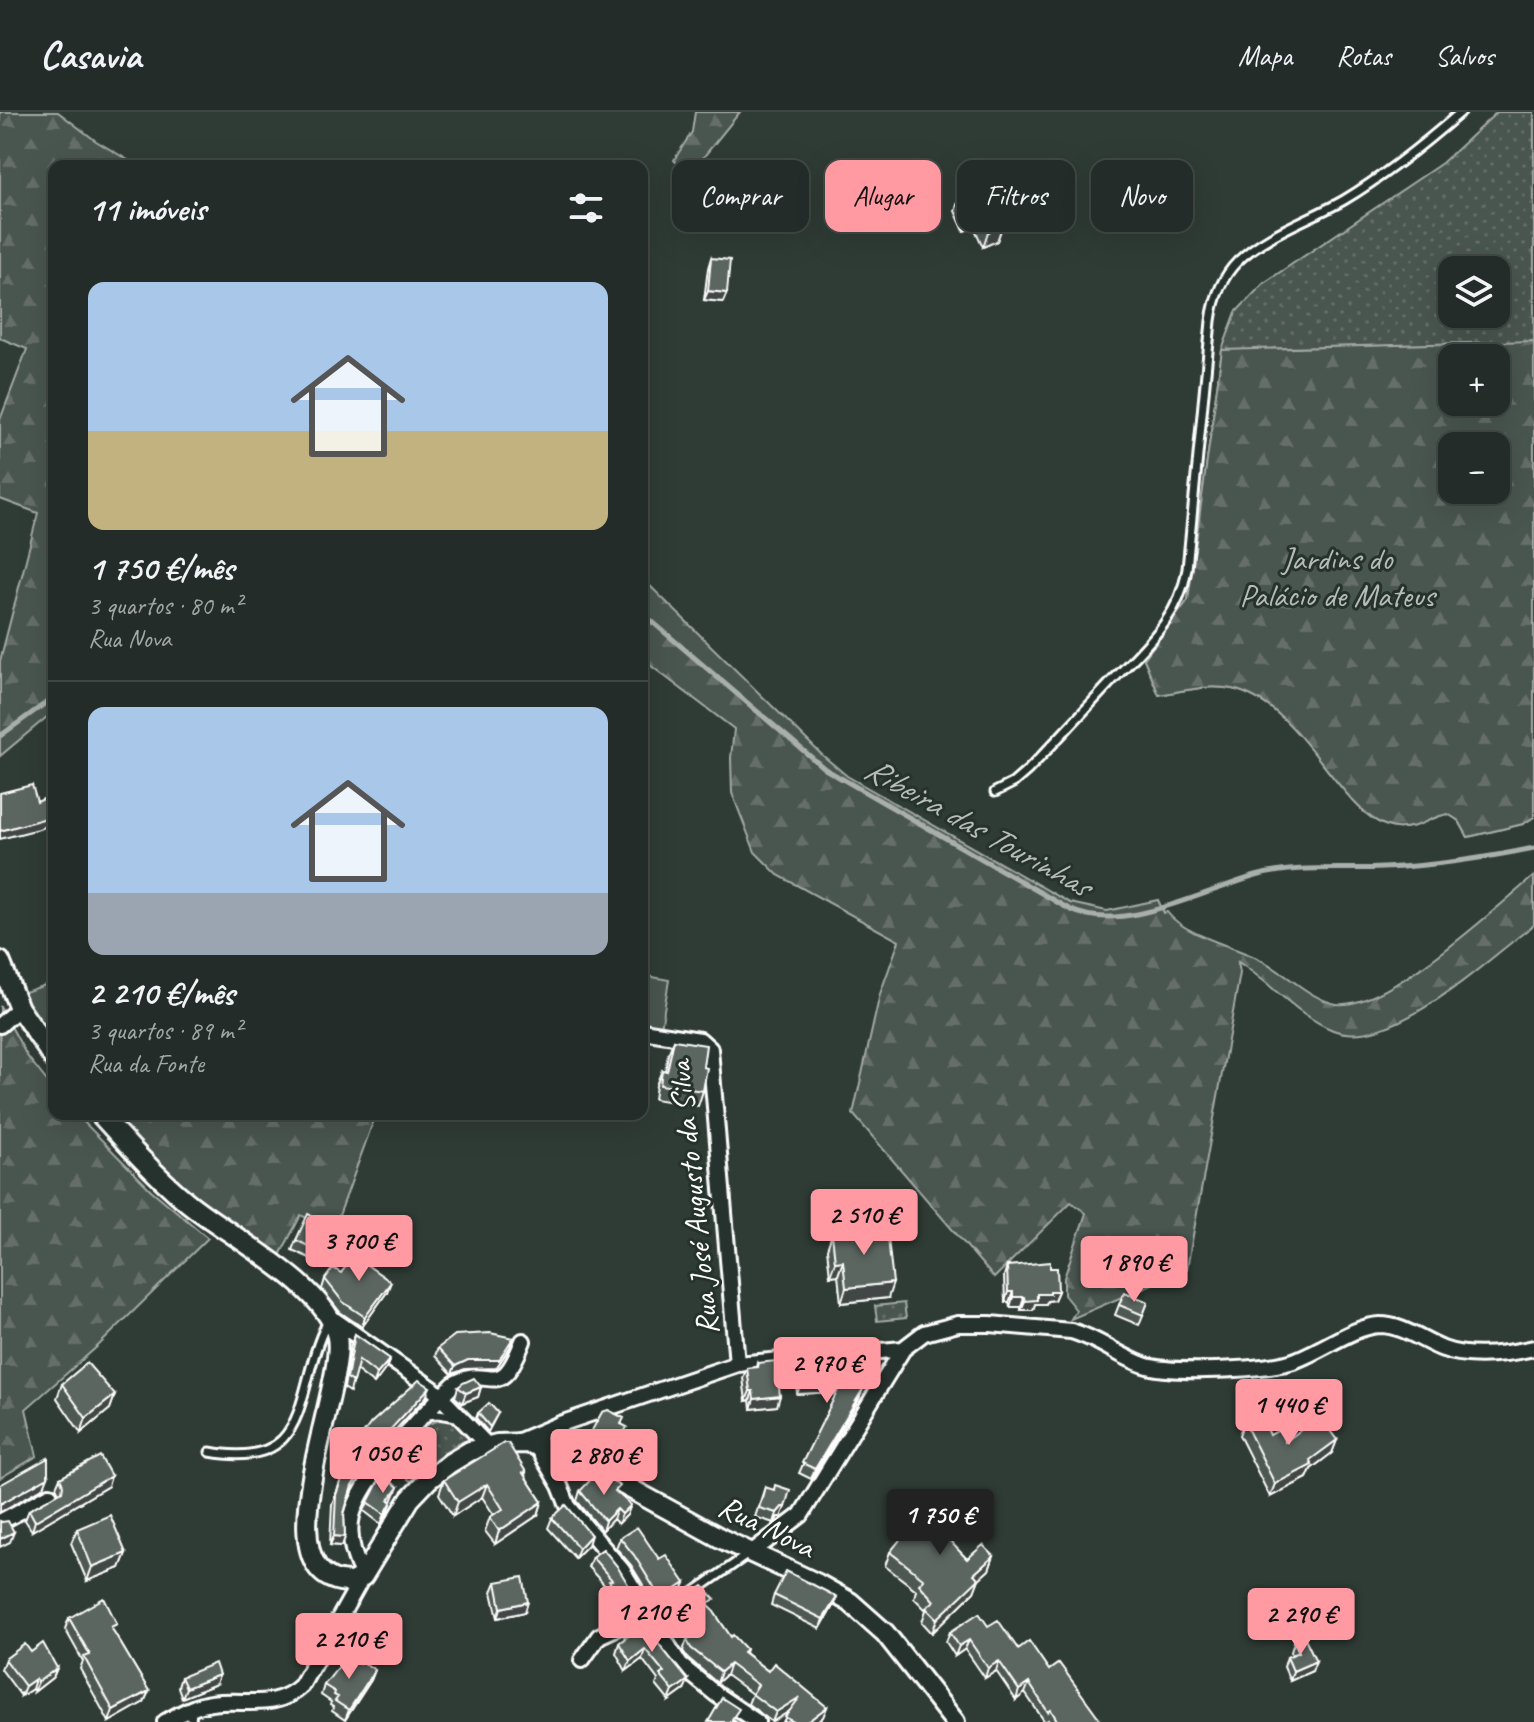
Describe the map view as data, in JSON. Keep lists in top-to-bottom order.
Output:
{
  "streets": {
    "street": ["Rua José Augusto da Silva", "Rua Nova"]
  },
  "water": ["Ribeira das Tourinhas"],
  "parks": ["Jardins do Palácio de Mateus"],
  "page": {
    "header": "Casavia",
    "nav": ["Mapa", "Rotas", "Salvos"],
    "chip": [
      "Comprar",
      "Alugar",
      "Filtros",
      "Novo"
    ],
    "heading": "11 imóveis",
    "map_buttons": ["+", "−"],
    "list": [
      {
        "name": "1 750 €/mês",
        "note": "3 quartos · 80 m² · Rua Nova"
      },
      {
        "name": "2 210 €/mês",
        "note": "3 quartos · 89 m² · Rua da Fonte"
      }
    ],
    "price": [
      "2 510 €",
      "3 700 €",
      "1 890 €",
      "2 970 €",
      "1 440 €",
      "1 050 €",
      "2 880 €",
      "1 750 €",
      "1 210 €",
      "2 290 €",
      "2 210 €"
    ]
  }
}
